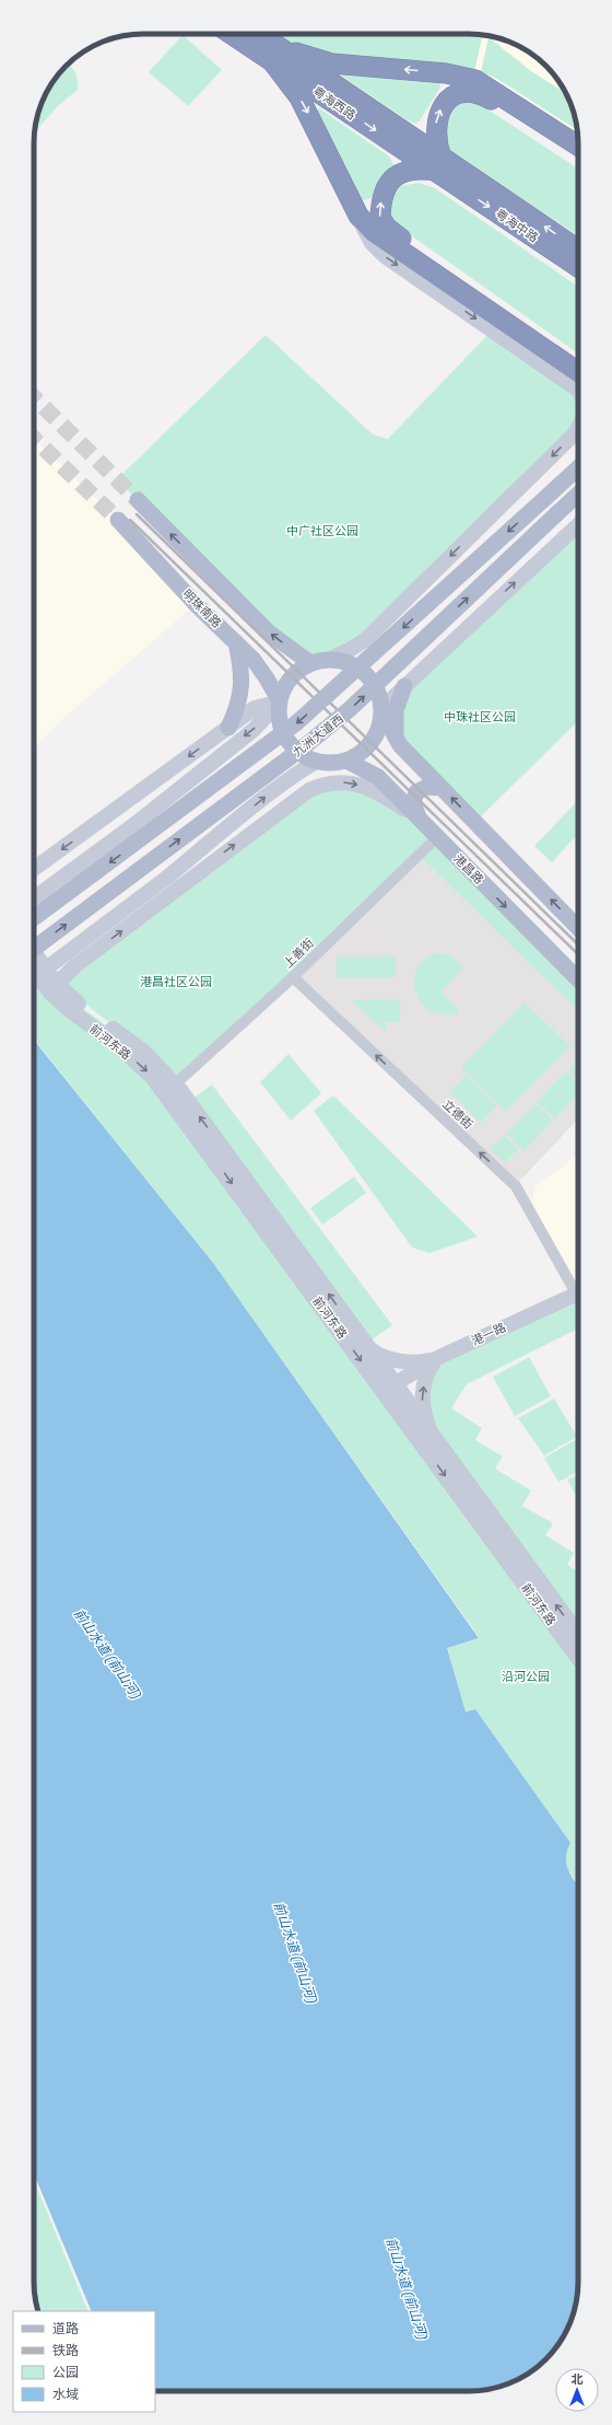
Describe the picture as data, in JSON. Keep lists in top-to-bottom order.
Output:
{
  "streets": {
    "highway": ["粤海西路", "粤海中路"],
    "main road": [
      "明珠南路",
      "九洲大道西",
      "港昌路",
      "前河东路",
      "港一路"
    ],
    "street": ["上善街", "立德街"]
  },
  "crossings": [
    ["粤海西路", "粤海中路"],
    ["明珠南路", "港昌路"],
    ["港昌路", "上善街"],
    ["上善街", "前河东路"],
    ["上善街", "立德街"],
    ["前河东路", "港一路"]
  ],
  "one_way": ["立德街"],
  "water": ["前山水道 (前山河)"],
  "parks": [
    "中广社区公园",
    "中珠社区公园",
    "港昌社区公园",
    "沿河公园"
  ],
  "legend": [
    "道路",
    "铁路",
    "公园",
    "水域"
  ],
  "north": "top"
}
